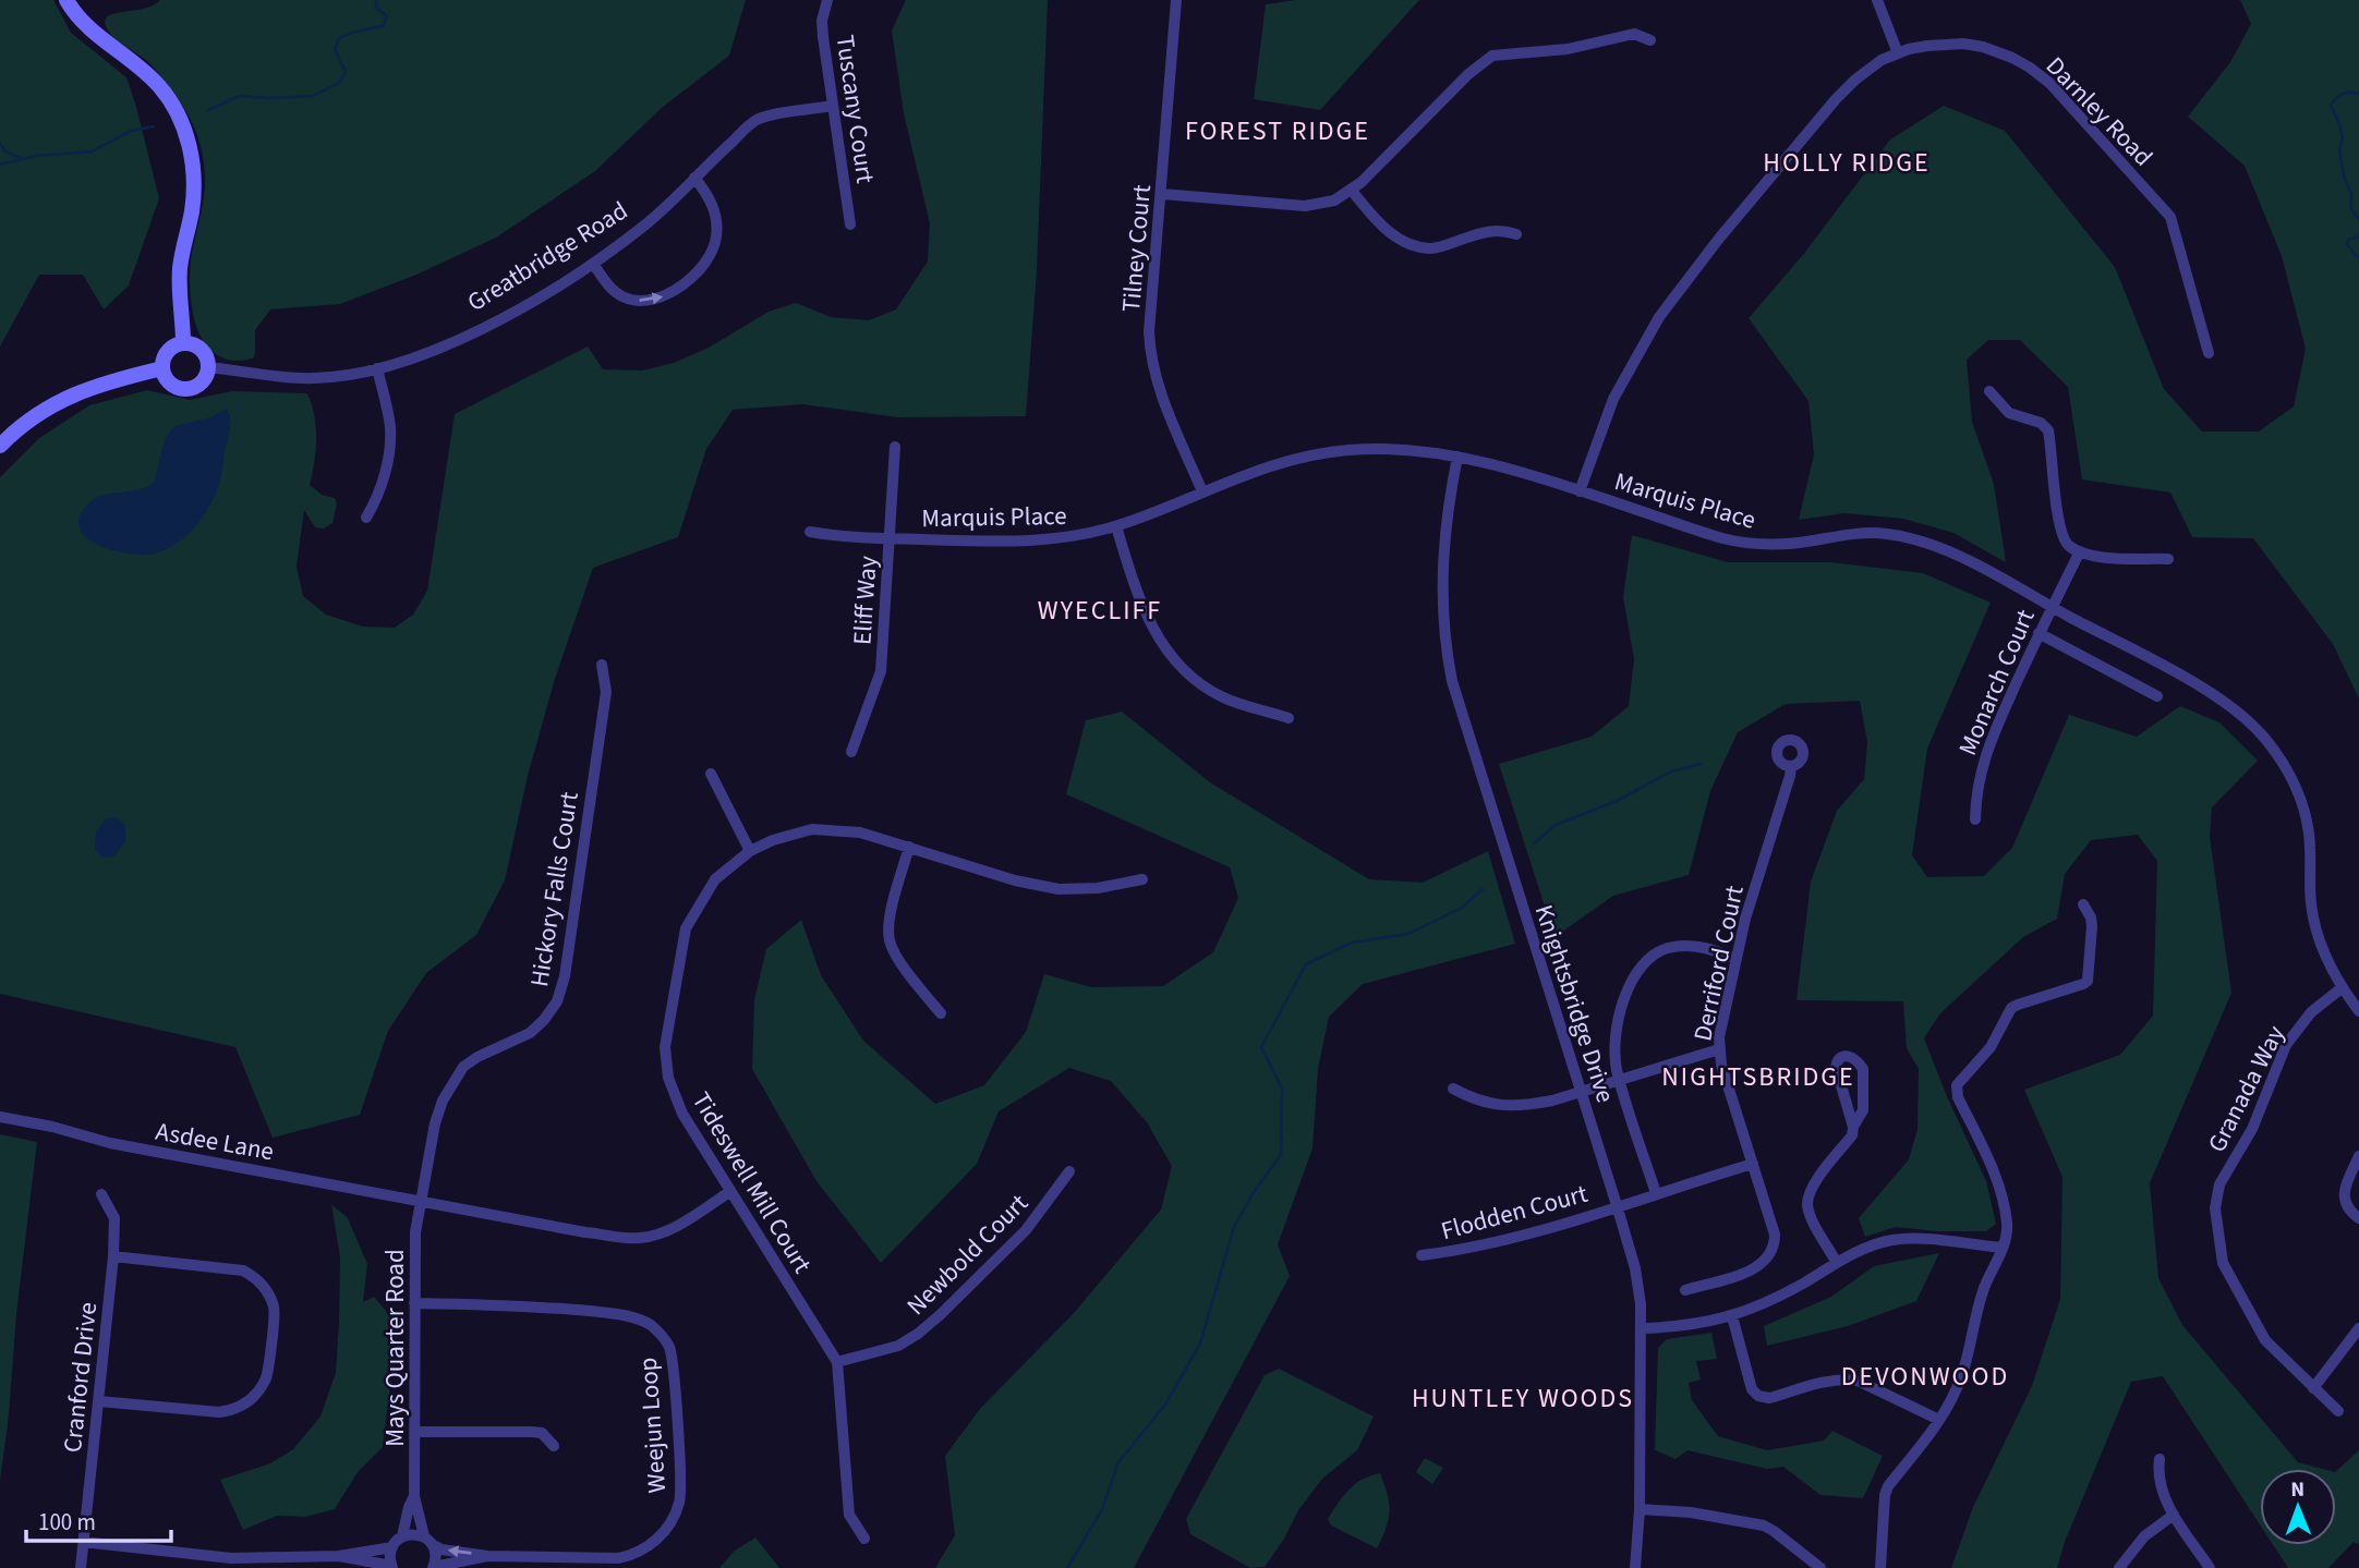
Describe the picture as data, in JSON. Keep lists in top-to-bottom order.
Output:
{
  "streets": {
    "street": [
      "Tuscany Court",
      "Darnley Road",
      "Tilney Court",
      "Greatbridge Road",
      "Marquis Place",
      "Eliff Way",
      "Monarch Court",
      "Hickory Falls Court",
      "Derriford Court",
      "Knightsbridge Drive",
      "Granada Way",
      "Asdee Lane",
      "Tideswell Mill Court",
      "Flodden Court",
      "Newbold Court",
      "Mays Quarter Road",
      "Cranford Drive",
      "Weejun Loop"
    ]
  },
  "crossings": [
    ["Tuscany Court", "Greatbridge Road"],
    ["Darnley Road", "Marquis Place"],
    ["Tilney Court", "Marquis Place"],
    ["Marquis Place", "Eliff Way"],
    ["Marquis Place", "Monarch Court"],
    ["Marquis Place", "Knightsbridge Drive"],
    ["Marquis Place", "Granada Way"],
    ["Hickory Falls Court", "Asdee Lane"],
    ["Hickory Falls Court", "Mays Quarter Road"],
    ["Derriford Court", "Flodden Court"],
    ["Knightsbridge Drive", "Flodden Court"],
    ["Asdee Lane", "Tideswell Mill Court"],
    ["Asdee Lane", "Mays Quarter Road"],
    ["Tideswell Mill Court", "Newbold Court"],
    ["Mays Quarter Road", "Weejun Loop"]
  ],
  "districts": [
    "FOREST RIDGE",
    "HOLLY RIDGE",
    "WYECLIFF",
    "NIGHTSBRIDGE",
    "DEVONWOOD",
    "HUNTLEY WOODS"
  ],
  "scale_bar": "100 m",
  "north": "top"
}
